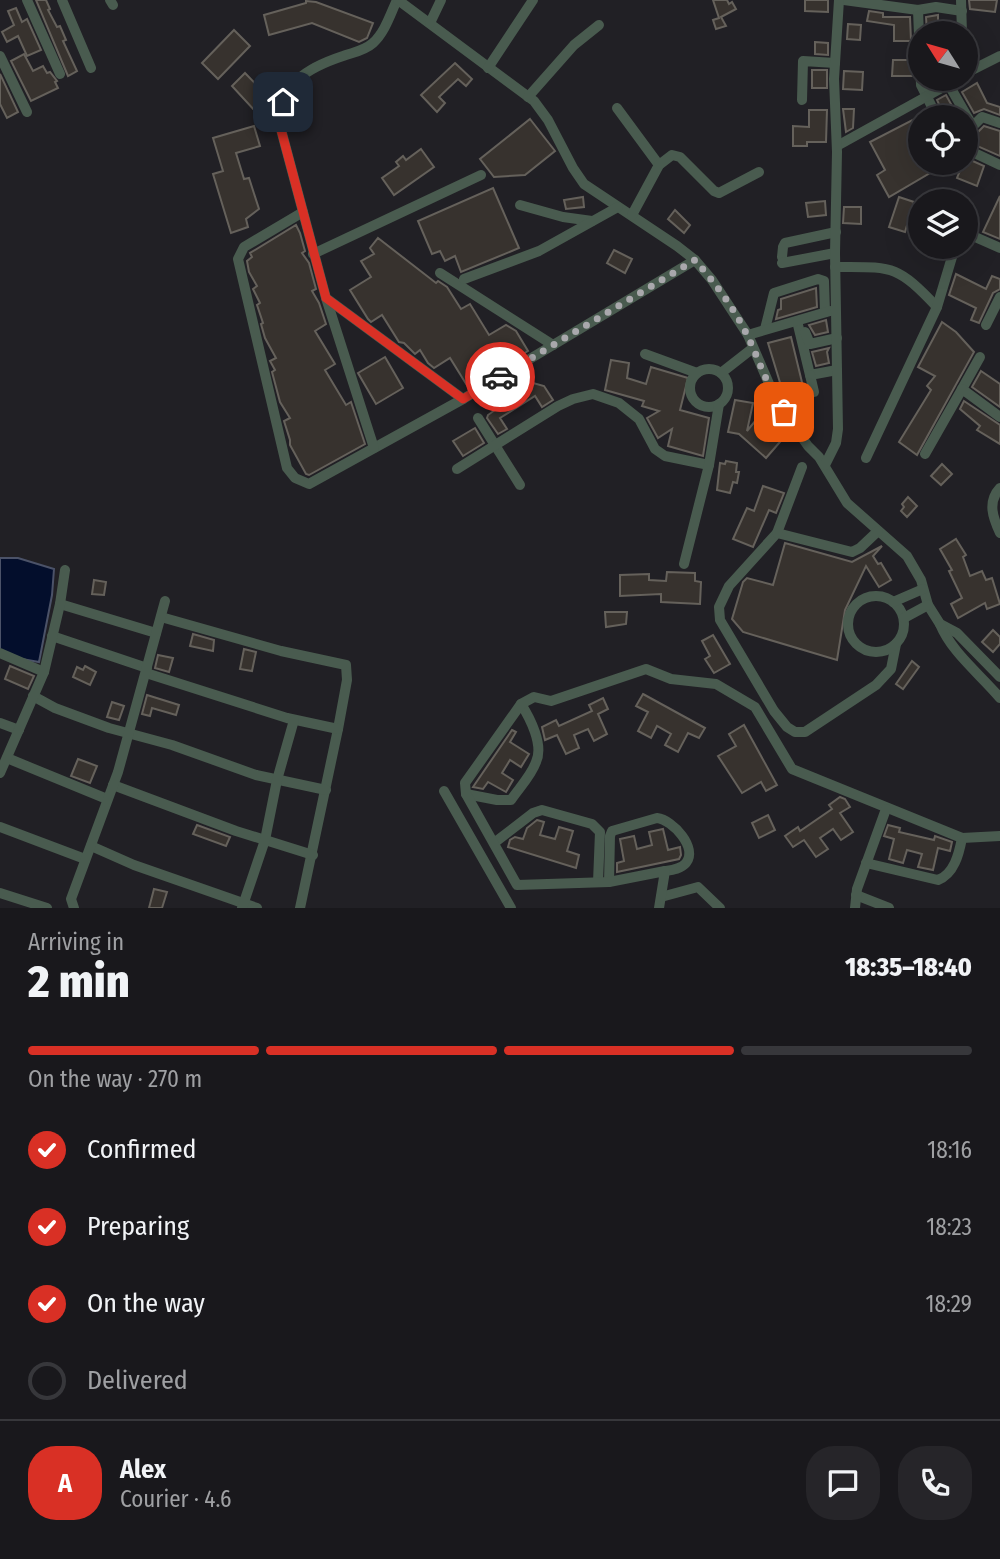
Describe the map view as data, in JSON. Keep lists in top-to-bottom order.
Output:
{
  "north": "top left",
  "page": {
    "heading": ["2 min", "Arriving in", "18:35–18:40"],
    "panel": ["Alex", "Courier · 4.6"],
    "bar": "On the way · 270 m",
    "list": [
      ["Confirmed", "18:16"],
      ["Preparing", "18:23"],
      ["On the way", "18:29"],
      "Delivered"
    ],
    "round": "A"
  }
}
